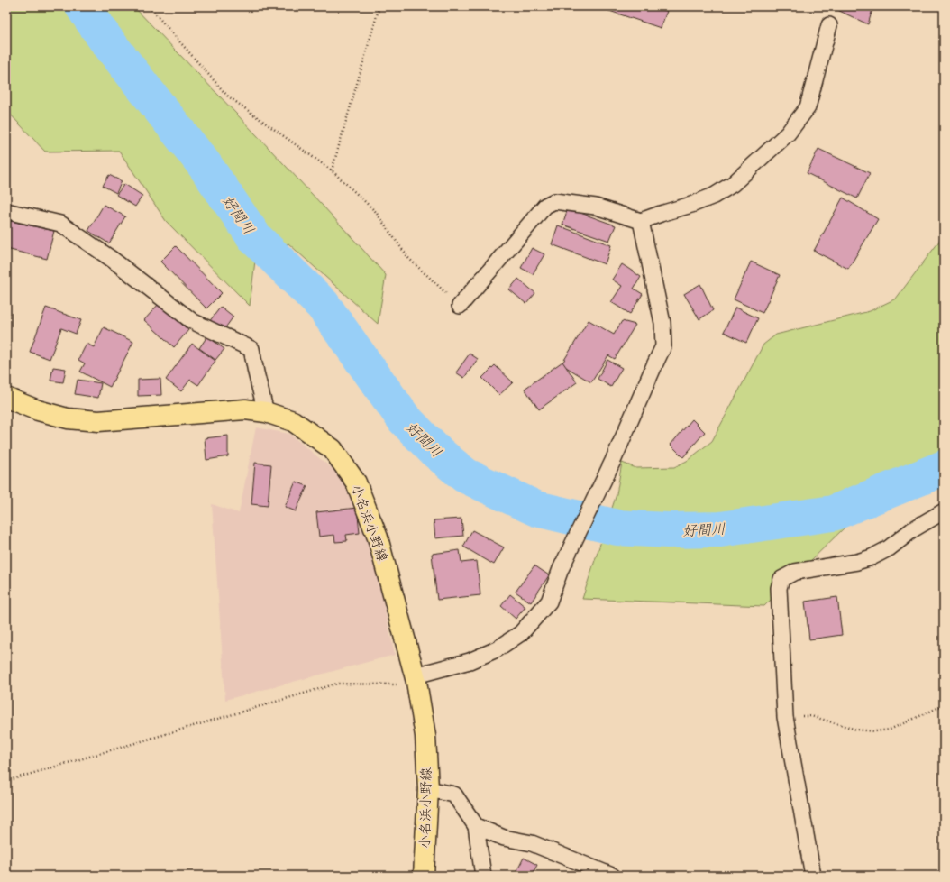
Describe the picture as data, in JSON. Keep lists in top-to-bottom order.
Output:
{
  "streets": {
    "main road": ["小名浜小野線"]
  },
  "water": ["好間川"]
}
